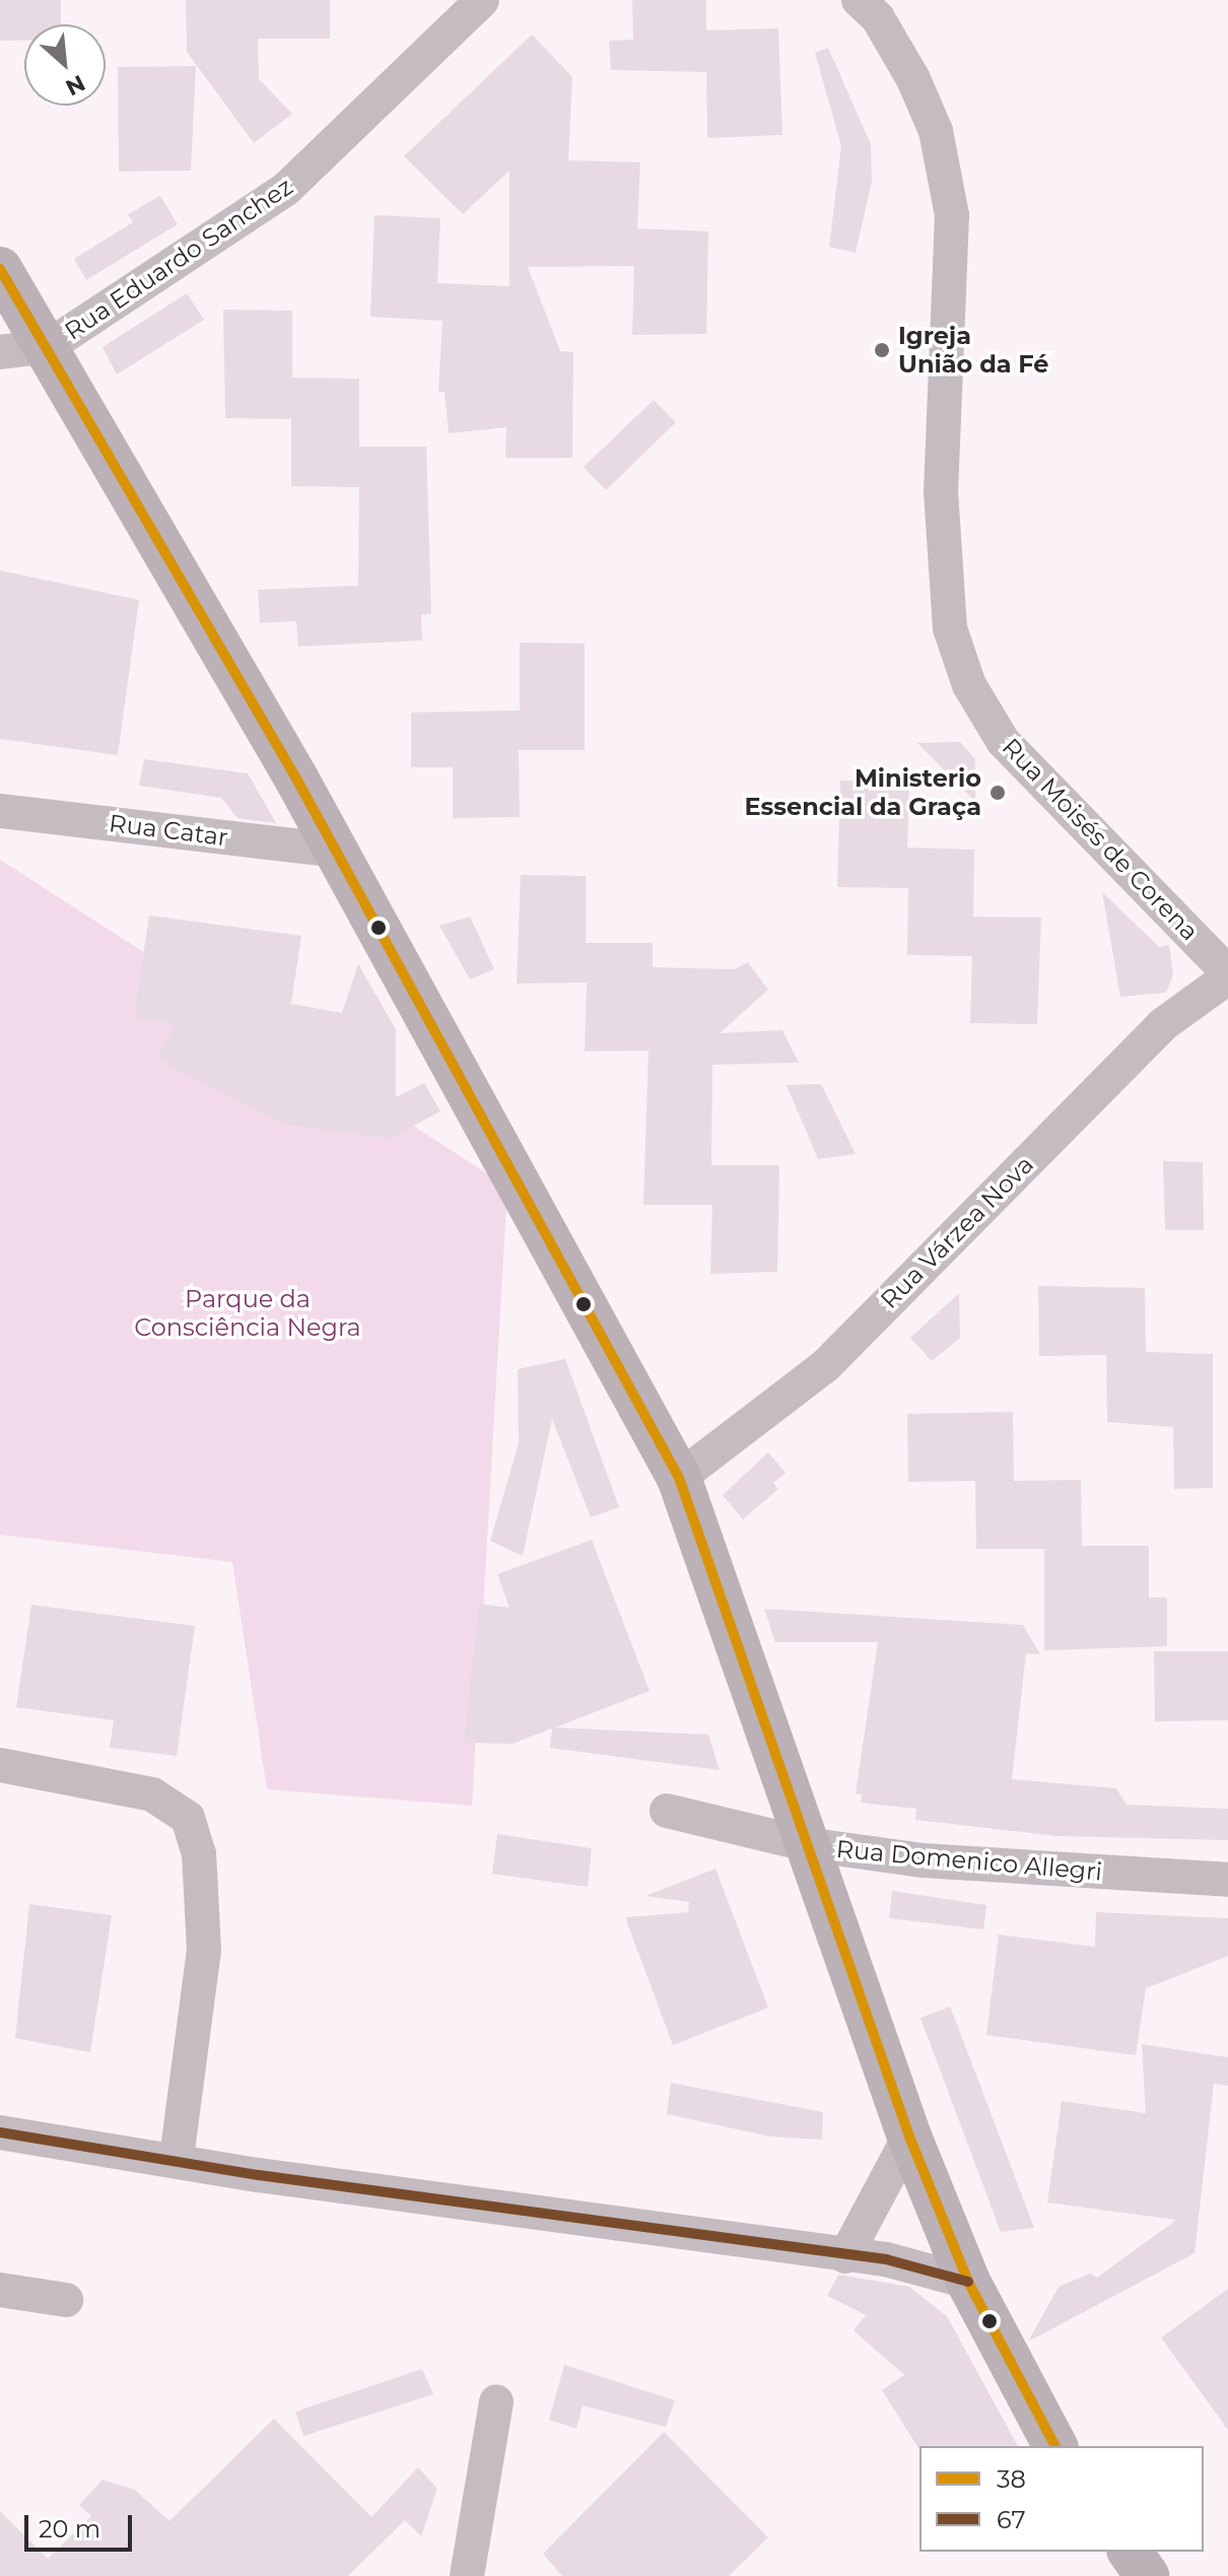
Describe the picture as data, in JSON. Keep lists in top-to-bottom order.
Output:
{
  "streets": {
    "street": [
      "Rua Eduardo Sanchez",
      "Rua Catar",
      "Rua Moisés de Corena",
      "Rua Várzea Nova",
      "Rua Domenico Allegri"
    ]
  },
  "crossings": [
    ["Rua Moisés de Corena", "Rua Várzea Nova"]
  ],
  "parks": ["Parque da Consciência Negra"],
  "places": ["Igreja União da Fé", "Ministerio Essencial da Graça"],
  "lines": ["transit line 38", "transit line 67"],
  "legend": ["38", "67"],
  "scale_bar": "20 m",
  "north": "bottom right"
}
